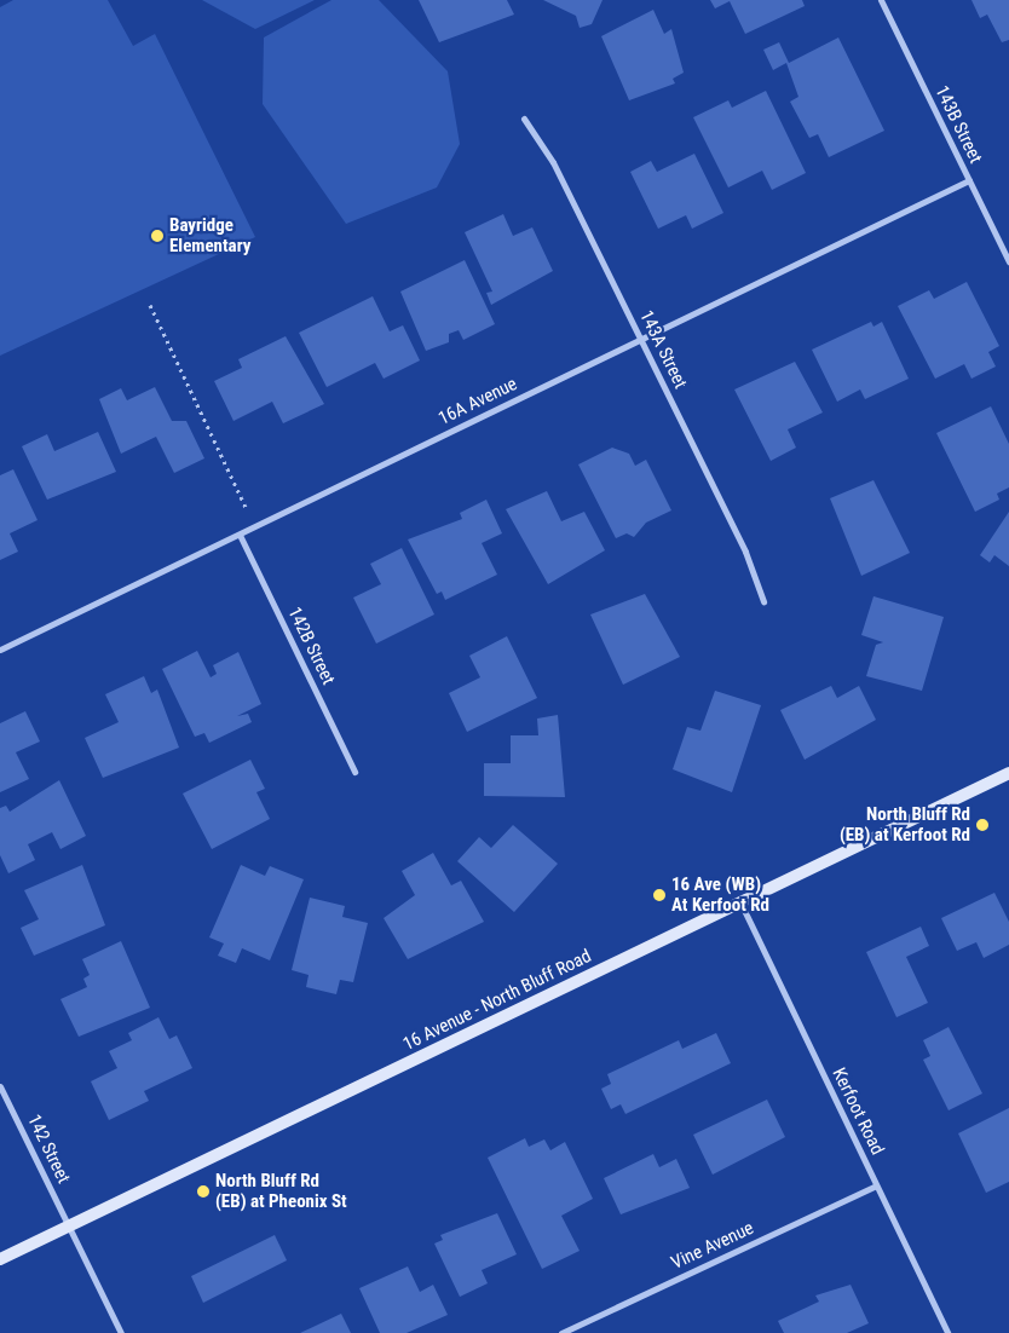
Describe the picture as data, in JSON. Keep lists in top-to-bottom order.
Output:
{
  "streets": {
    "main road": ["16 Avenue - North Bluff Road"],
    "street": [
      "143B Street",
      "143A Street",
      "16A Avenue",
      "142B Street",
      "Kerfoot Road",
      "142 Street",
      "Vine Avenue"
    ]
  },
  "crossings": [
    ["143B Street", "16A Avenue"],
    ["143A Street", "16A Avenue"],
    ["16A Avenue", "142B Street"],
    ["16 Avenue - North Bluff Road", "Kerfoot Road"],
    ["16 Avenue - North Bluff Road", "142 Street"],
    ["Kerfoot Road", "Vine Avenue"]
  ],
  "places": [
    "Bayridge Elementary",
    "North Bluff Rd (EB) at Kerfoot Rd",
    "16 Ave (WB) At Kerfoot Rd",
    "North Bluff Rd (EB) at Pheonix St"
  ]
}
